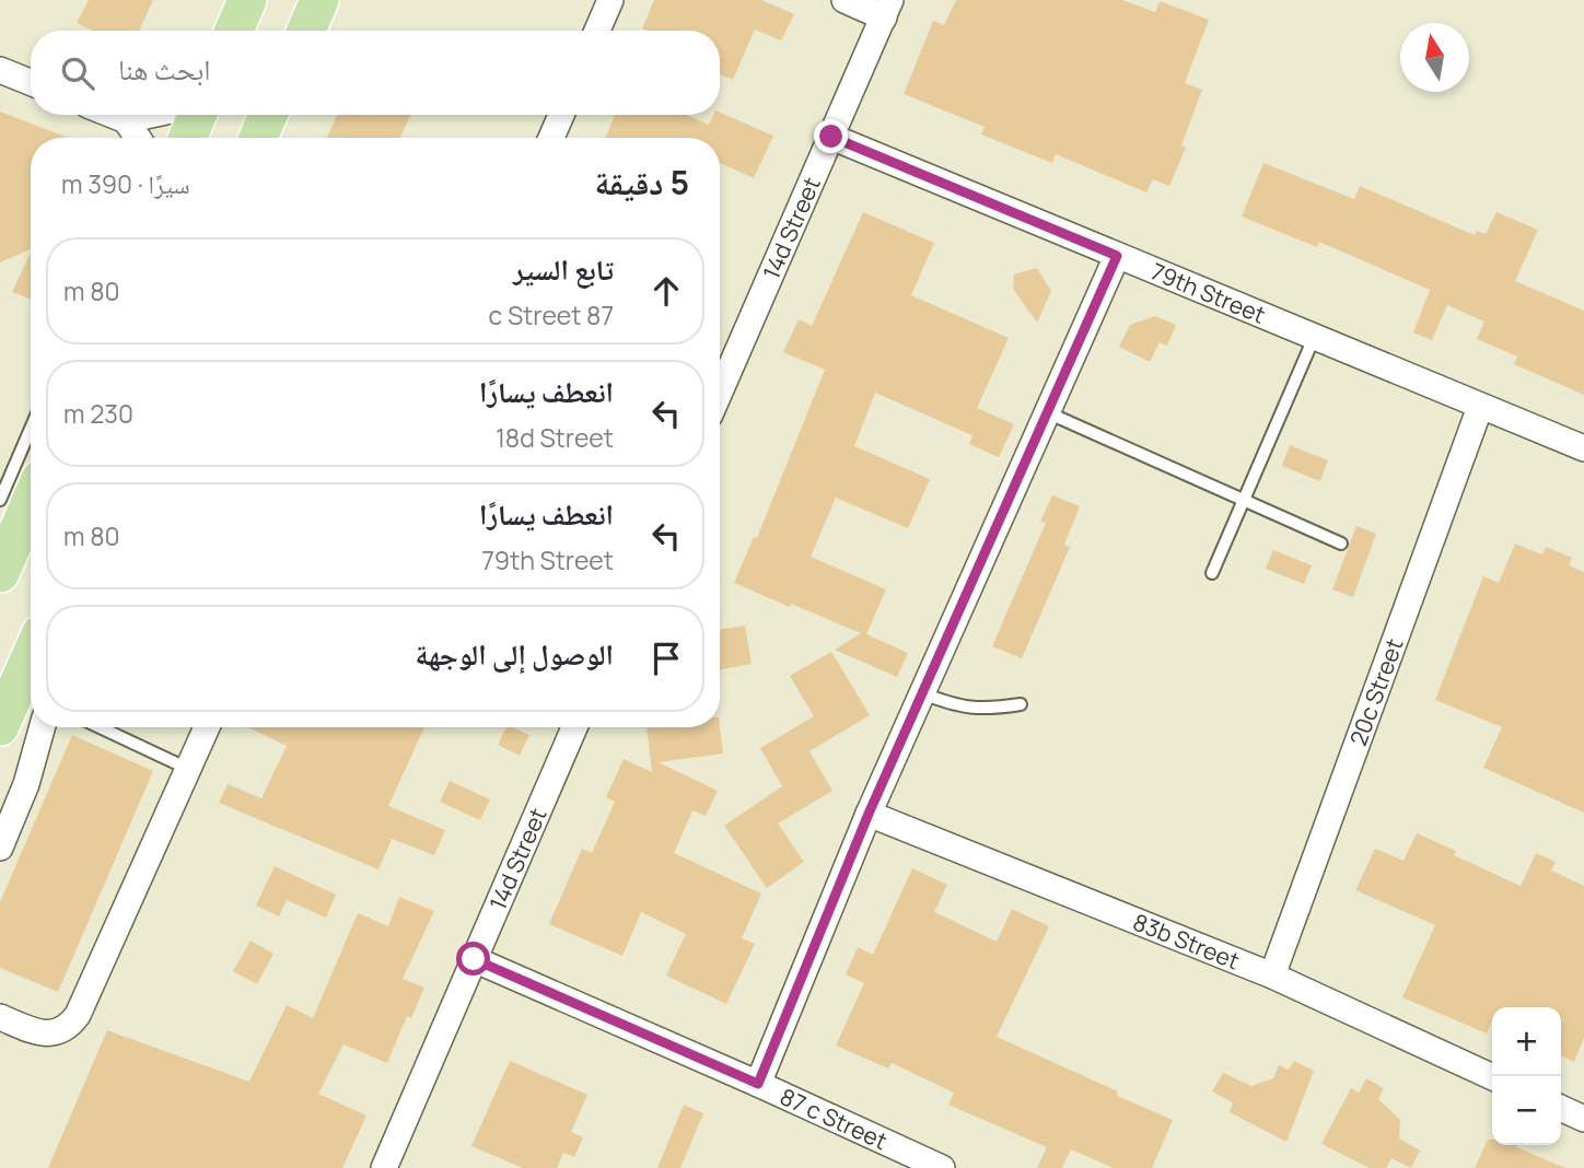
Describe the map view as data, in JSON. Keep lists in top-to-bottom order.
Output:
{
  "streets": {
    "street": [
      "14d Street",
      "79th Street",
      "20c Street",
      "83b Street",
      "87 c Street"
    ]
  },
  "crossings": [
    ["14d Street", "79th Street"],
    ["14d Street", "87 c Street"],
    ["79th Street", "20c Street"],
    ["20c Street", "83b Street"]
  ],
  "north": "top",
  "page": {
    "search": "ابحث هنا",
    "heading": ["5 دقيقة", "سيرًا · 390 m"],
    "list": [
      ["تابع السير", "87 c Street", "80 m"],
      ["انعطف يسارًا", "18d Street", "230 m"],
      ["انعطف يسارًا", "79th Street", "80 m"],
      "الوصول إلى الوجهة"
    ],
    "map_buttons": ["+", "−"]
  }
}
